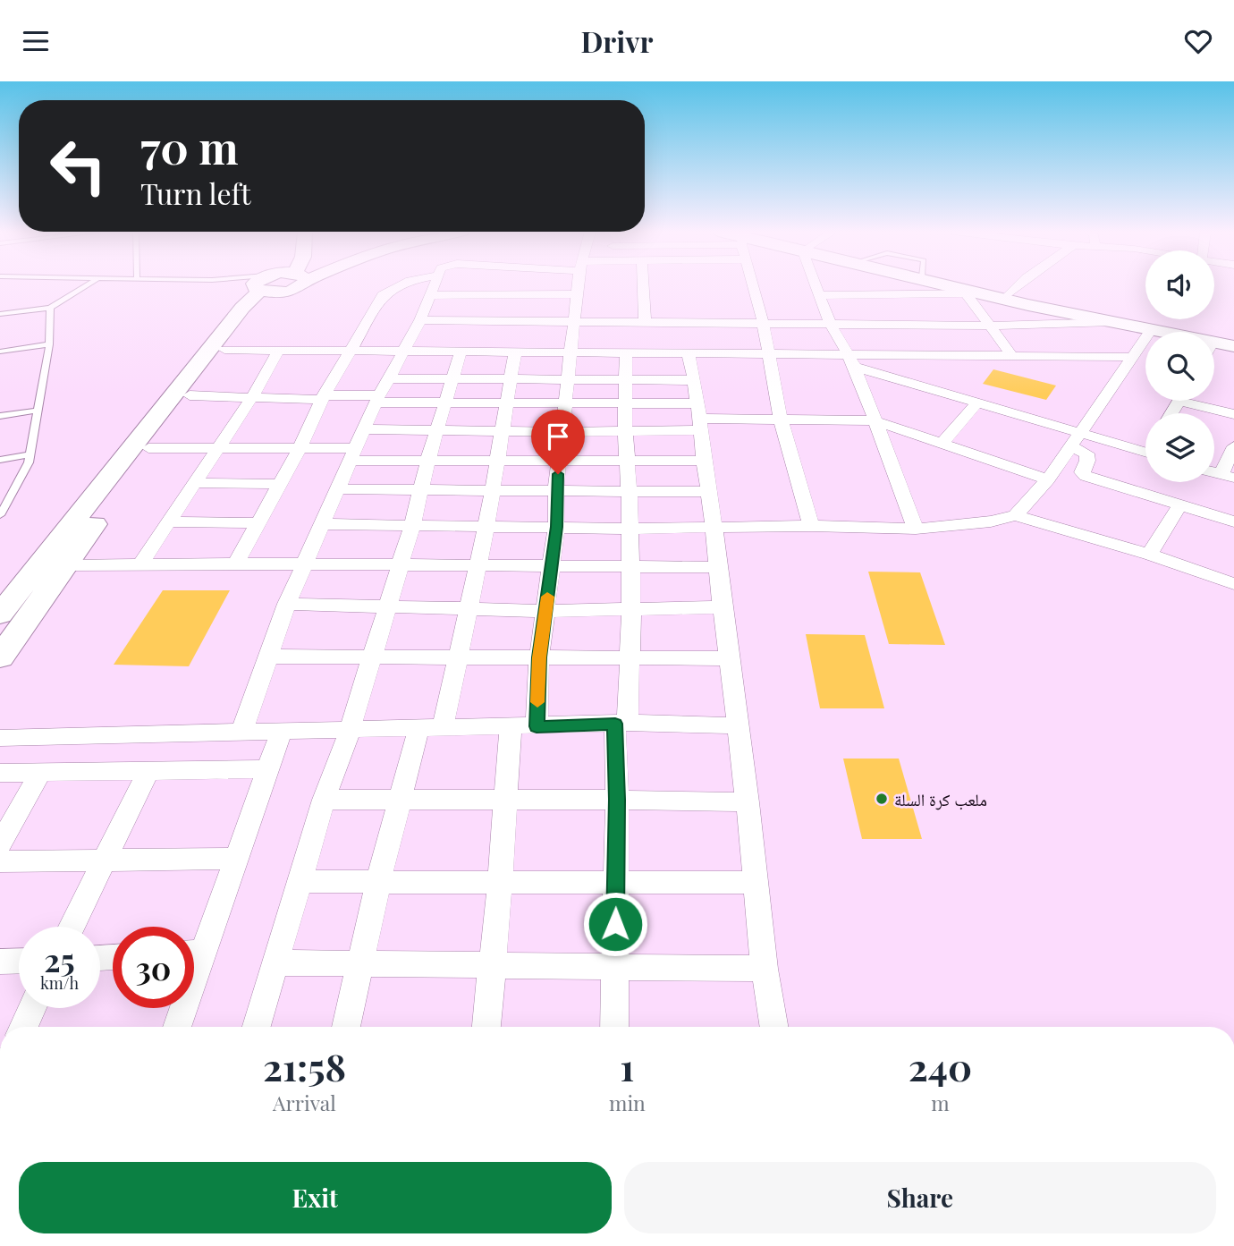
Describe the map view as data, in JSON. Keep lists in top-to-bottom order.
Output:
{
  "places": ["ملعب كرة السلة"],
  "page": {
    "header": "Drivr",
    "turn": ["70 m", "Turn left"],
    "speed": "25 km/h",
    "limit": "30",
    "eta": [
      "21:58",
      "Arrival",
      "1",
      "min",
      "240",
      "m"
    ],
    "buttons": ["Exit", "Share"]
  }
}
